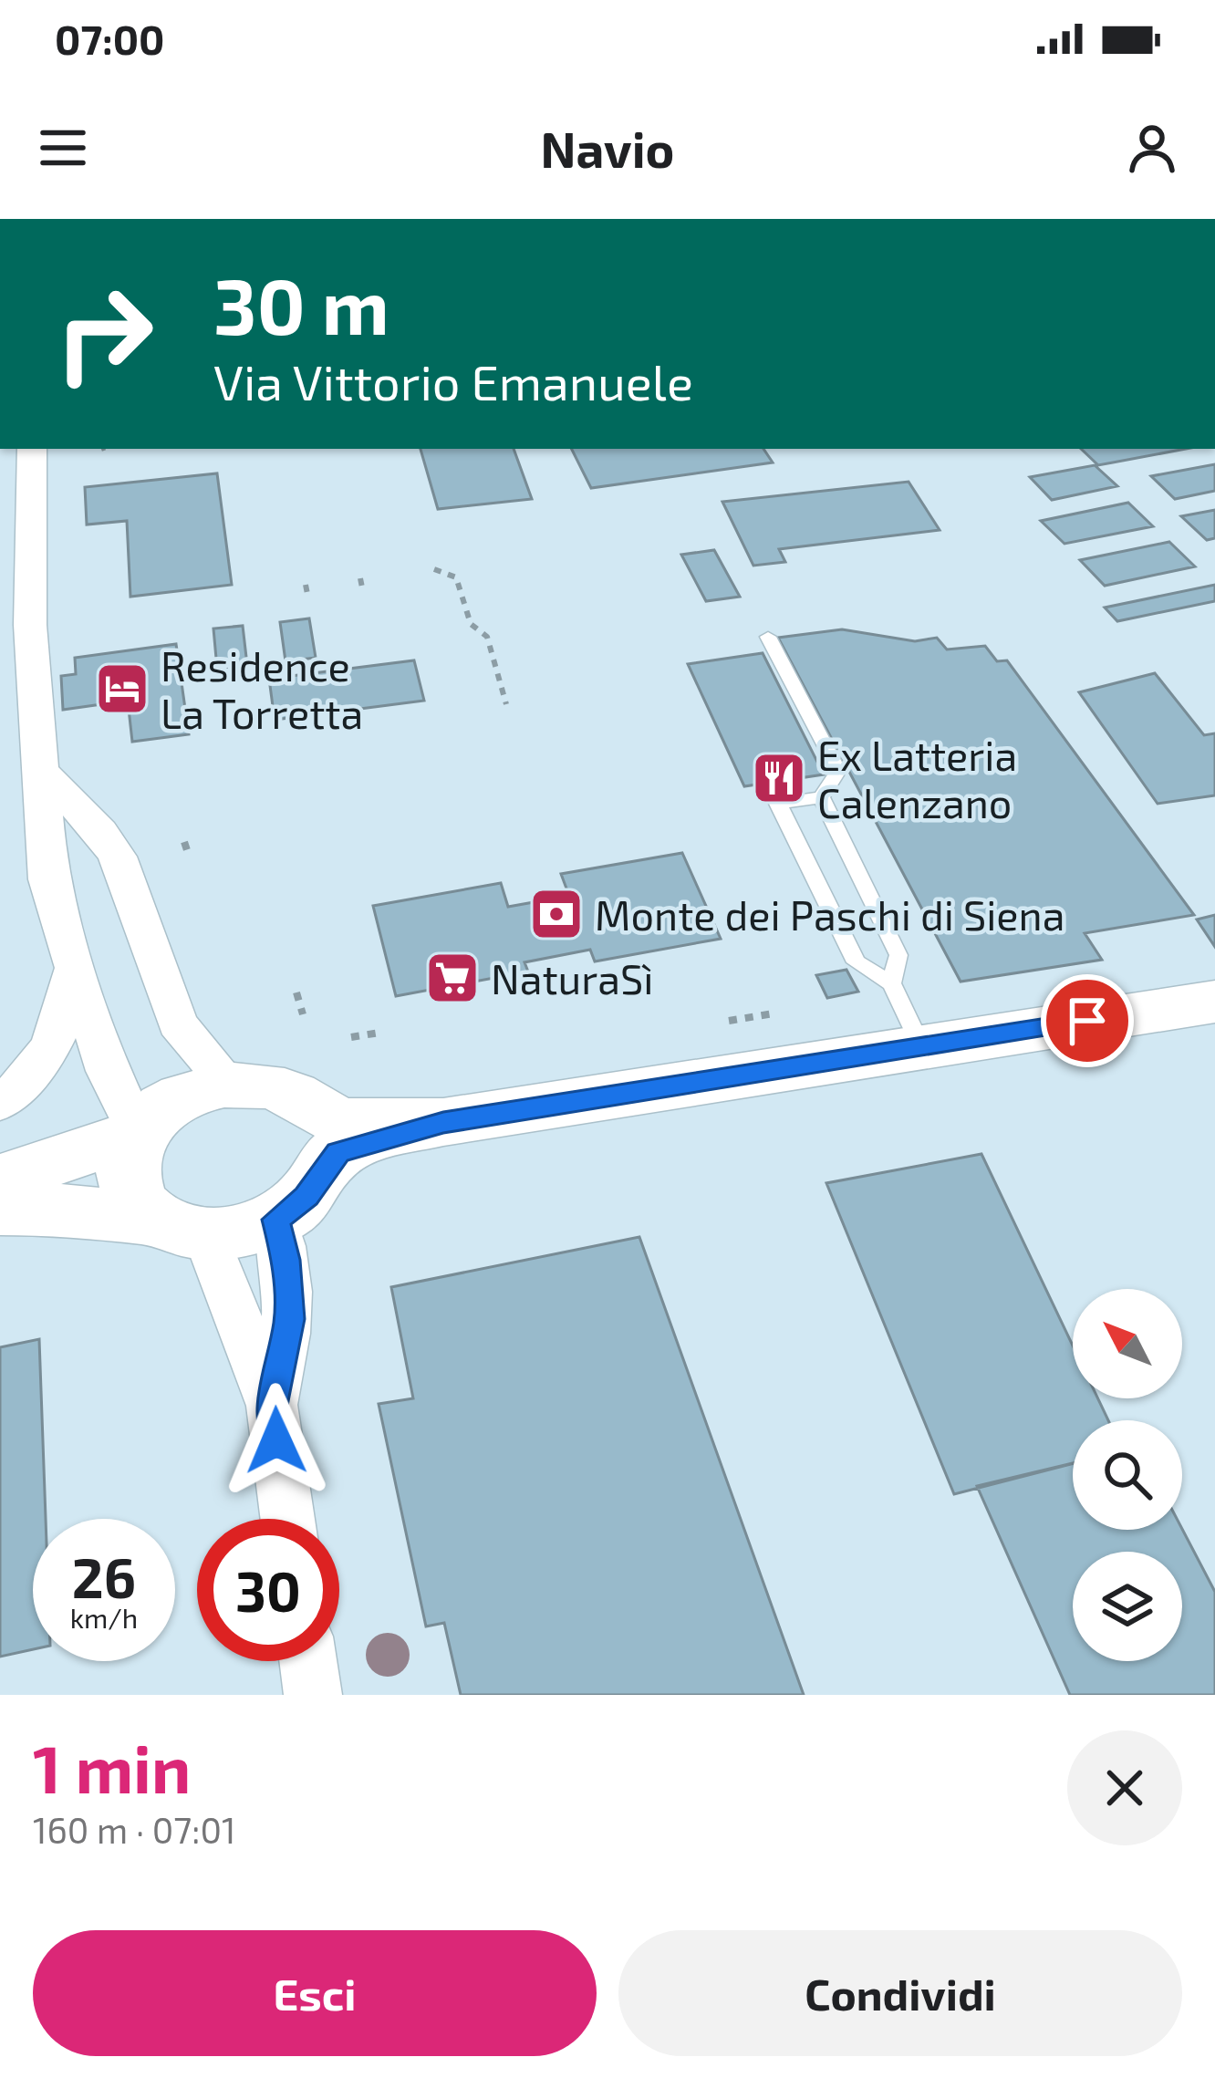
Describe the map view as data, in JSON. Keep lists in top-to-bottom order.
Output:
{
  "places": {
    "hotel": ["Residence La Torretta"],
    "restaurant": ["Ex Latteria Calenzano"],
    "bank": ["Monte dei Paschi di Siena"],
    "supermarket": ["NaturaSì"]
  },
  "north": "top left",
  "page": {
    "status": "07:00",
    "header": "Navio",
    "turn": ["30 m", "Via Vittorio Emanuele"],
    "speed": "26 km/h",
    "limit": "30",
    "heading": ["1 min", "160 m · 07:01"],
    "buttons": ["Esci", "Condividi"]
  }
}
